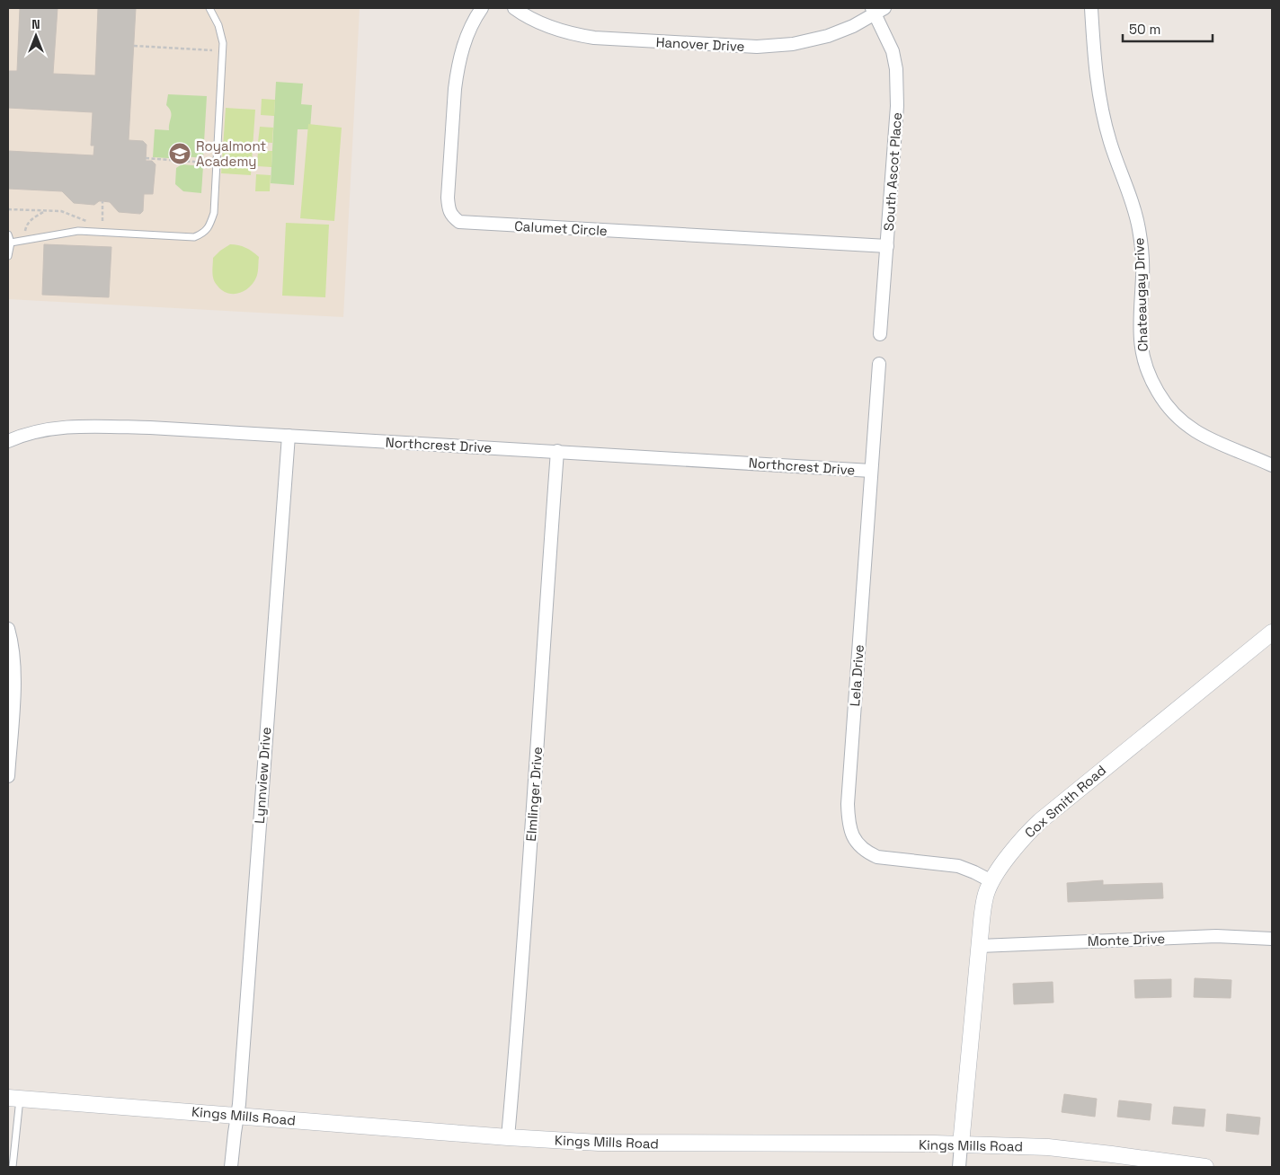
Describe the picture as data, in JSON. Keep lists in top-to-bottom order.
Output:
{
  "streets": {
    "street": [
      "Hanover Drive",
      "South Ascot Place",
      "Calumet Circle",
      "Chateaugay Drive",
      "Northcrest Drive",
      "Lela Drive",
      "Lynnview Drive",
      "Elmlinger Drive",
      "Cox Smith Road",
      "Monte Drive",
      "Kings Mills Road"
    ]
  },
  "crossings": [
    ["Hanover Drive", "South Ascot Place"],
    ["South Ascot Place", "Calumet Circle"],
    ["Northcrest Drive", "Lela Drive"],
    ["Northcrest Drive", "Lynnview Drive"],
    ["Northcrest Drive", "Elmlinger Drive"],
    ["Lela Drive", "Cox Smith Road"],
    ["Lynnview Drive", "Kings Mills Road"],
    ["Elmlinger Drive", "Kings Mills Road"],
    ["Cox Smith Road", "Monte Drive"],
    ["Cox Smith Road", "Kings Mills Road"]
  ],
  "places": {
    "school or university": ["Royalmont Academy"]
  },
  "scale_bar": "50 m",
  "north": "top"
}
